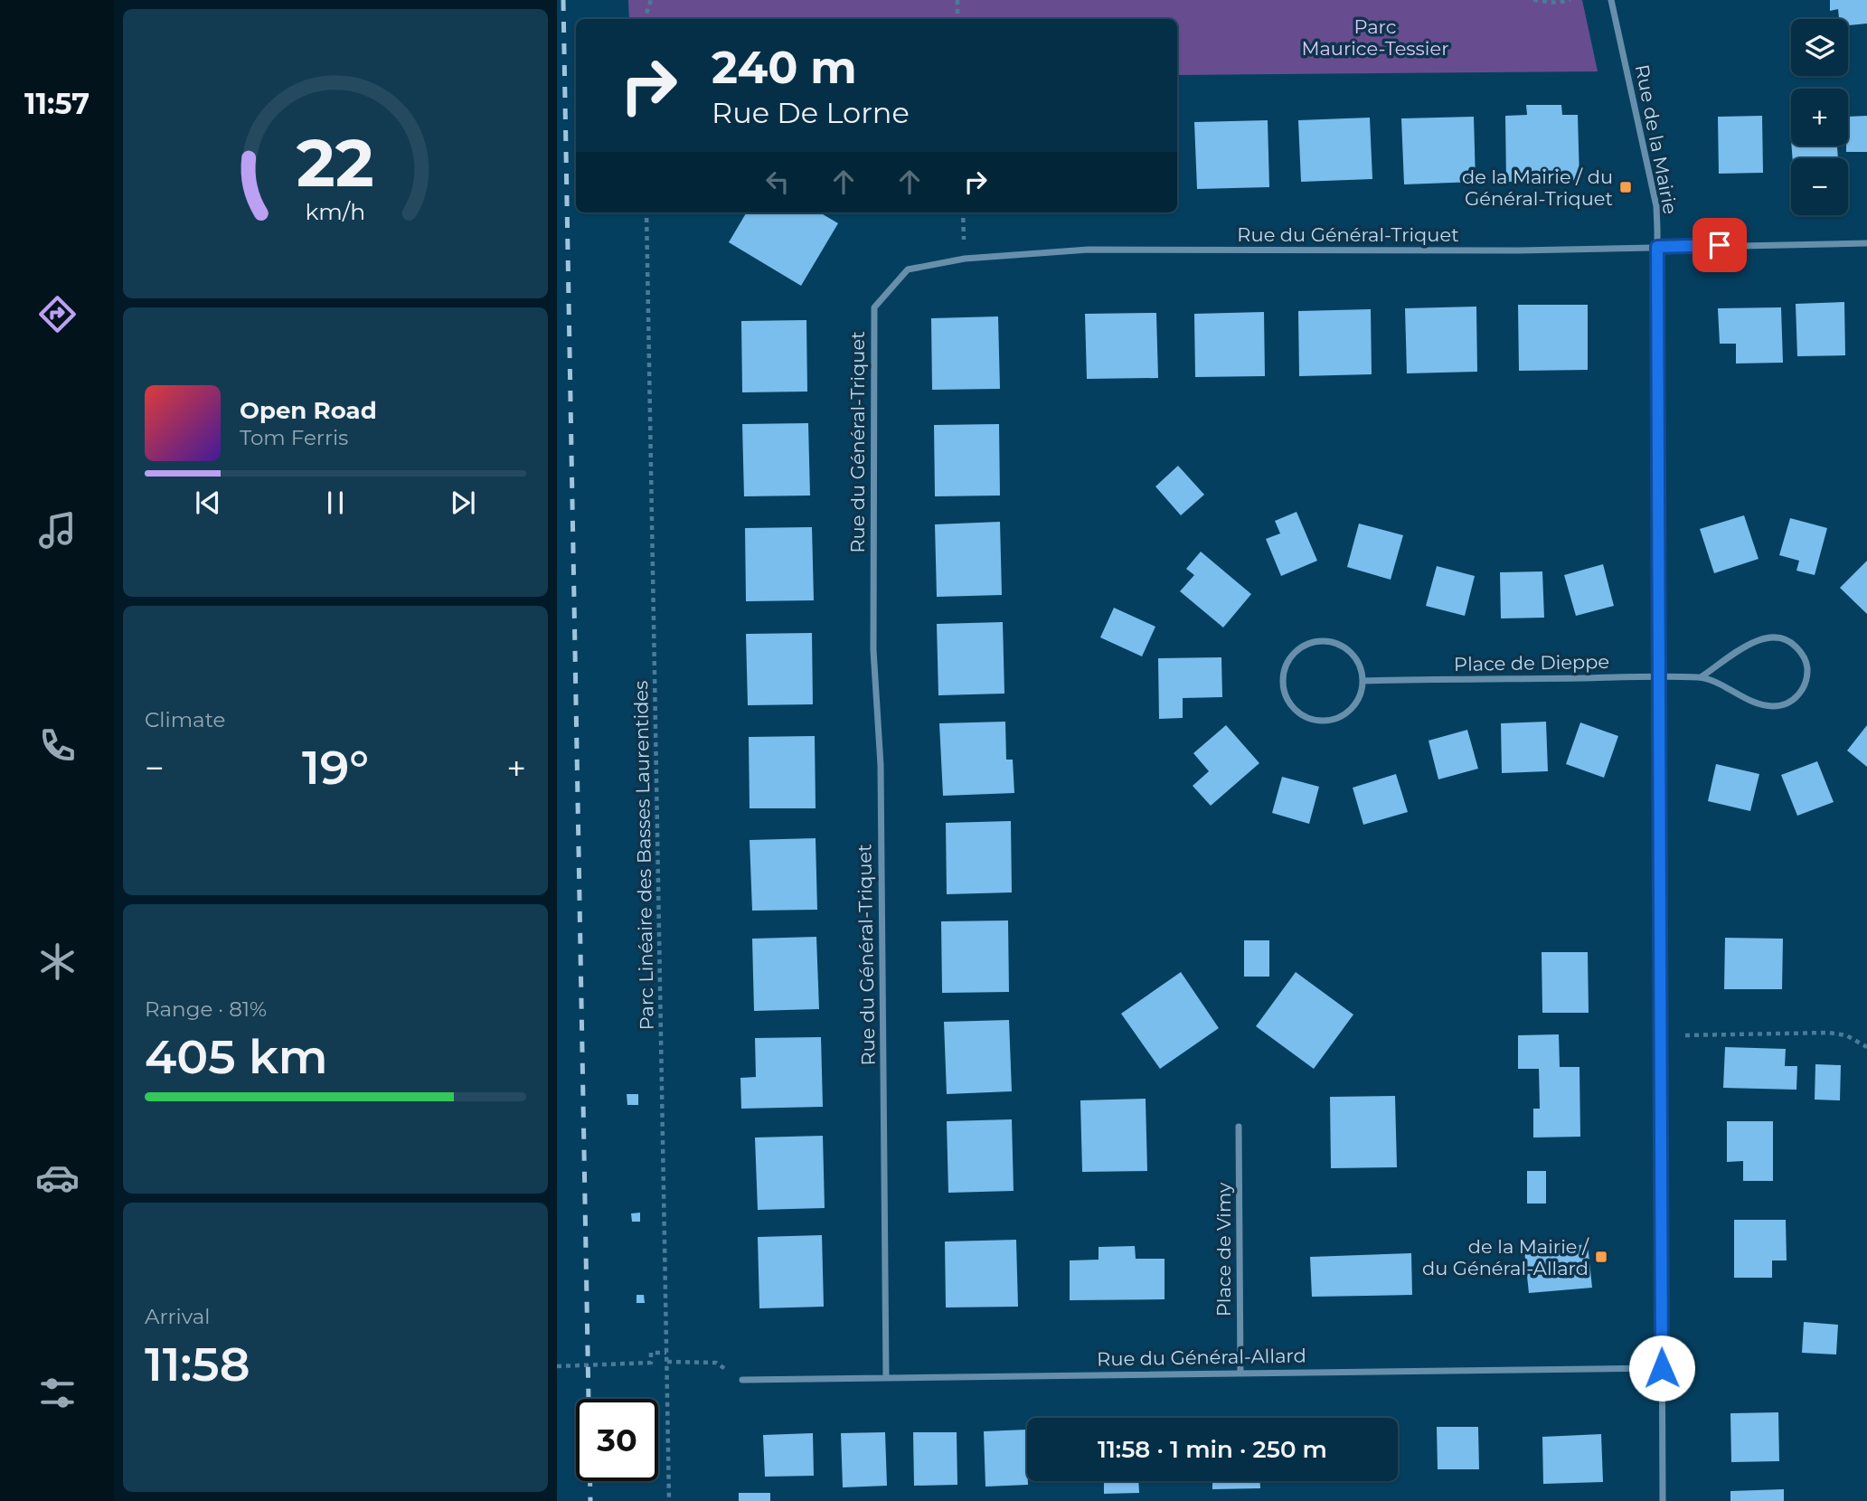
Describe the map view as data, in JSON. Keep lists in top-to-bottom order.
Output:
{
  "streets": {
    "street": [
      "Rue de la Mairie",
      "Rue du Général-Triquet",
      "Place de Dieppe",
      "Place de Vimy",
      "Rue du Général-Allard"
    ],
    "path": ["Parc Linéaire des Basses Laurentides"]
  },
  "crossings": [
    ["Rue de la Mairie", "Rue du Général-Triquet"],
    ["Rue de la Mairie", "Place de Dieppe"],
    ["Rue de la Mairie", "Rue du Général-Allard"],
    ["Rue du Général-Triquet", "Rue du Général-Allard"],
    ["Place de Vimy", "Rue du Général-Allard"]
  ],
  "parks": ["Parc Maurice-Tessier"],
  "places": {
    "transit": ["de la Mairie / du Général-Triquet", "de la Mairie / du Général-Allard"]
  },
  "page": {
    "tabs": "11:57",
    "map_buttons": ["+", "−"],
    "turn": ["240 m", "Rue De Lorne"],
    "song": ["Open Road", "Tom Ferris"],
    "tile": [
      "Climate",
      ["Range · 81%", "405 km"],
      ["Arrival", "11:58"]
    ],
    "heat": ["−", "19°", "+"],
    "limit": "30",
    "trip": "11:58 · 1 min · 250 m",
    "gauge": ["22", "km/h"]
  }
}
